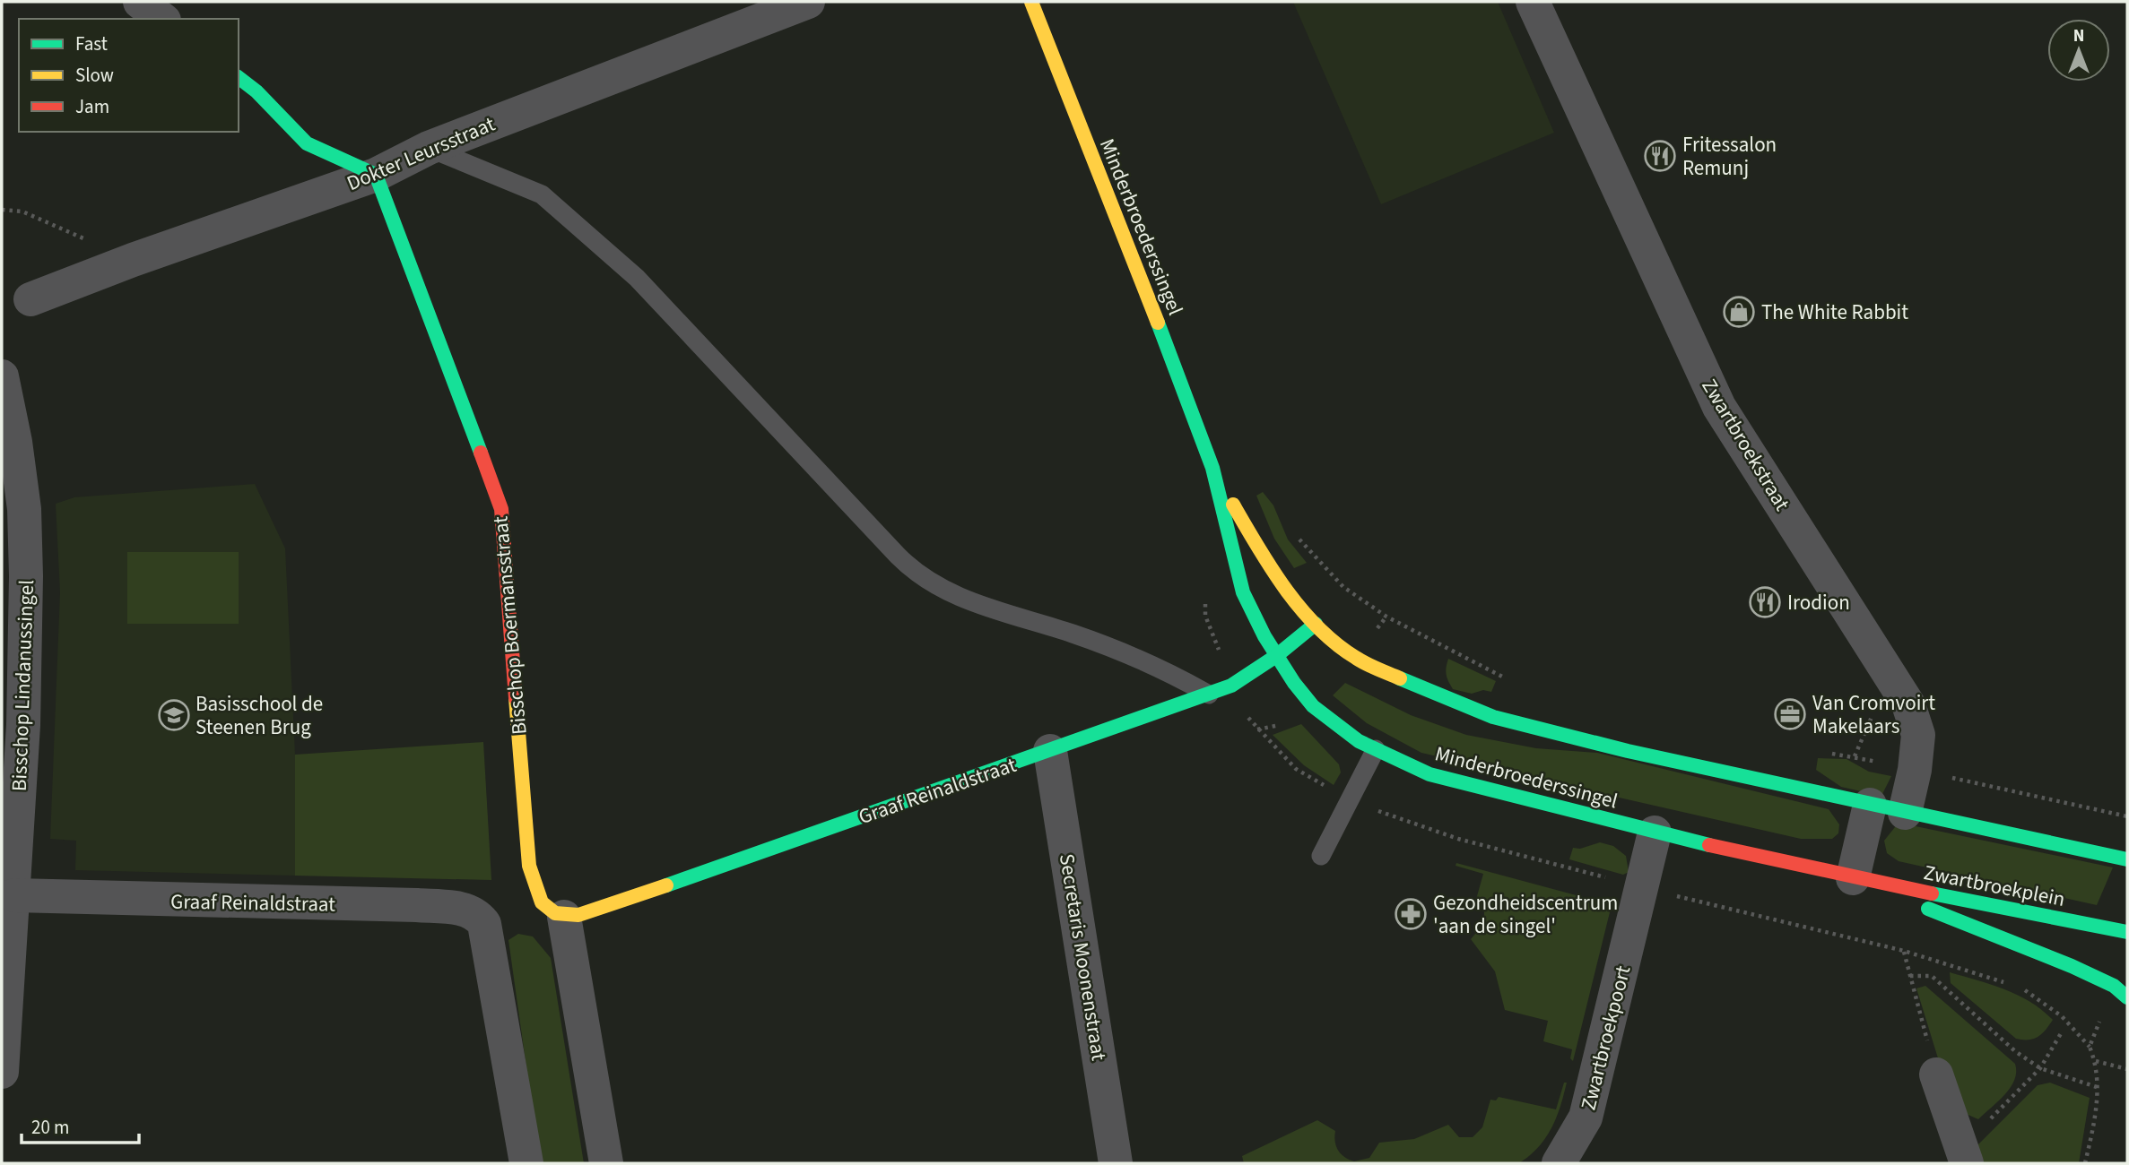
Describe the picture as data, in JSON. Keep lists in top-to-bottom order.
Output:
{
  "streets": {
    "main road": [
      "Minderbroederssingel",
      "Bisschop Boermansstraat",
      "Graaf Reinaldstraat",
      "Zwartbroekplein"
    ],
    "street": [
      "Dokter Leursstraat",
      "Zwartbroekstraat",
      "Bisschop Lindanussingel",
      "Secretaris Moonenstraat",
      "Zwartbroekpoort"
    ]
  },
  "crossings": [
    ["Dokter Leursstraat", "Bisschop Boermansstraat"],
    ["Minderbroederssingel", "Graaf Reinaldstraat"],
    ["Minderbroederssingel", "Zwartbroekplein"],
    ["Minderbroederssingel", "Zwartbroekpoort"],
    ["Bisschop Boermansstraat", "Graaf Reinaldstraat"],
    ["Bisschop Lindanussingel", "Graaf Reinaldstraat"],
    ["Graaf Reinaldstraat", "Secretaris Moonenstraat"]
  ],
  "places": {
    "restaurant": ["Fritessalon Remunj", "Irodion"],
    "shop": ["The White Rabbit"],
    "office": ["Van Cromvoirt Makelaars"],
    "school or university": ["Basisschool de Steenen Brug"],
    "pharmacy": ["Gezondheidscentrum 'aan de singel'"]
  },
  "legend": ["Fast", "Slow", "Jam"],
  "scale_bar": "20 m",
  "north": "top"
}
